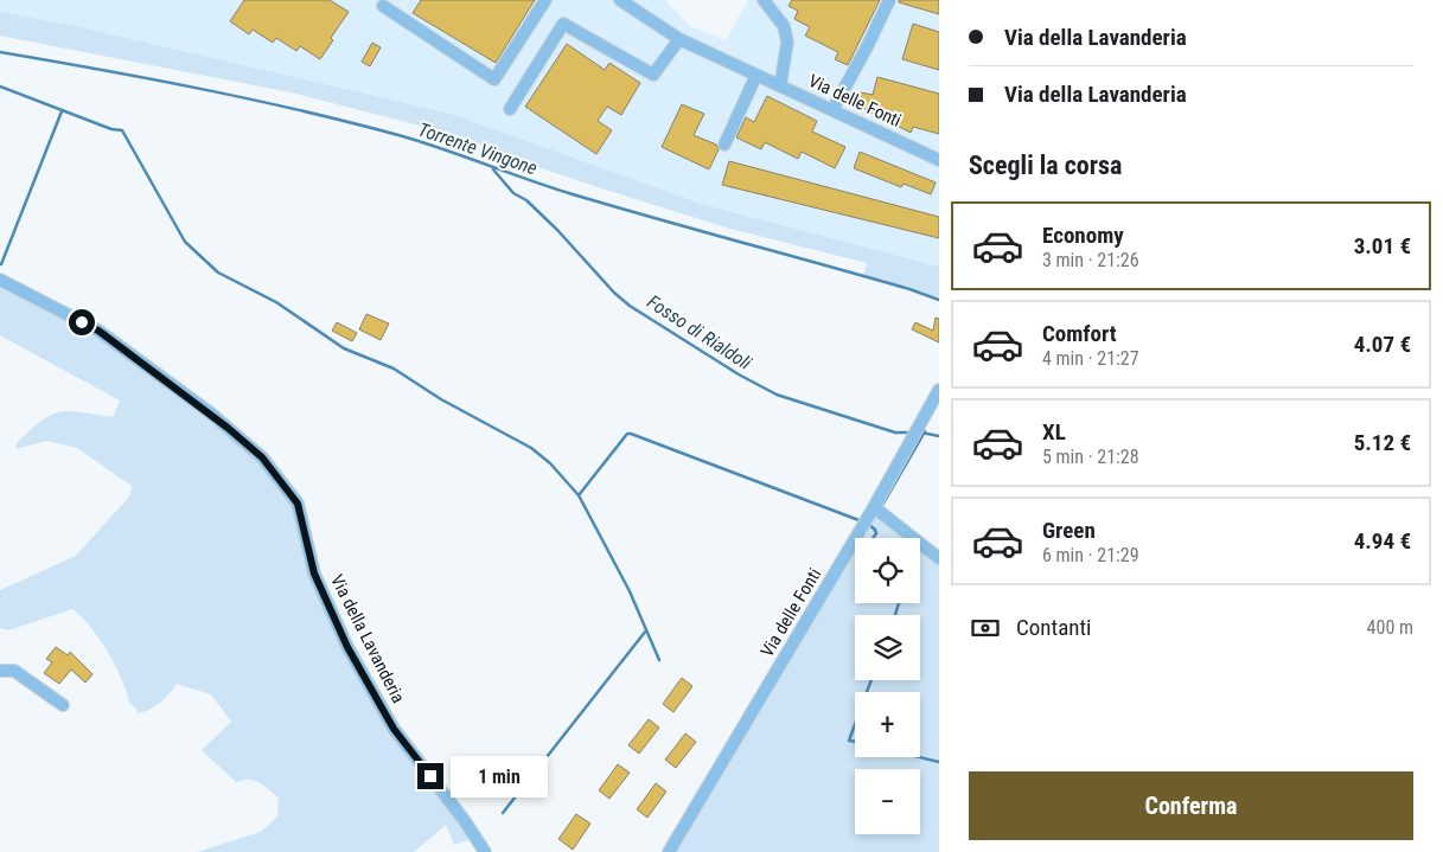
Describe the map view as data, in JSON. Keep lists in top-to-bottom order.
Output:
{
  "streets": {
    "street": ["Via delle Fonti", "Via della Lavanderia"]
  },
  "water": ["Torrente Vingone", "Fosso di Rialdoli"],
  "page": {
    "banner": ["Via della Lavanderia", "Via della Lavanderia"],
    "heading": "Scegli la corsa",
    "list": [
      {
        "name": "Economy",
        "note": "3 min · 21:26",
        "value": "3.01 €"
      },
      {
        "name": "Comfort",
        "note": "4 min · 21:27",
        "value": "4.07 €"
      },
      {
        "name": "XL",
        "note": "5 min · 21:28",
        "value": "5.12 €"
      },
      {
        "name": "Green",
        "note": "6 min · 21:29",
        "value": "4.94 €"
      }
    ],
    "map_buttons": ["+", "−"],
    "pay": ["Contanti", "400 m"],
    "bubble": "1 min",
    "buttons": "Conferma"
  }
}
